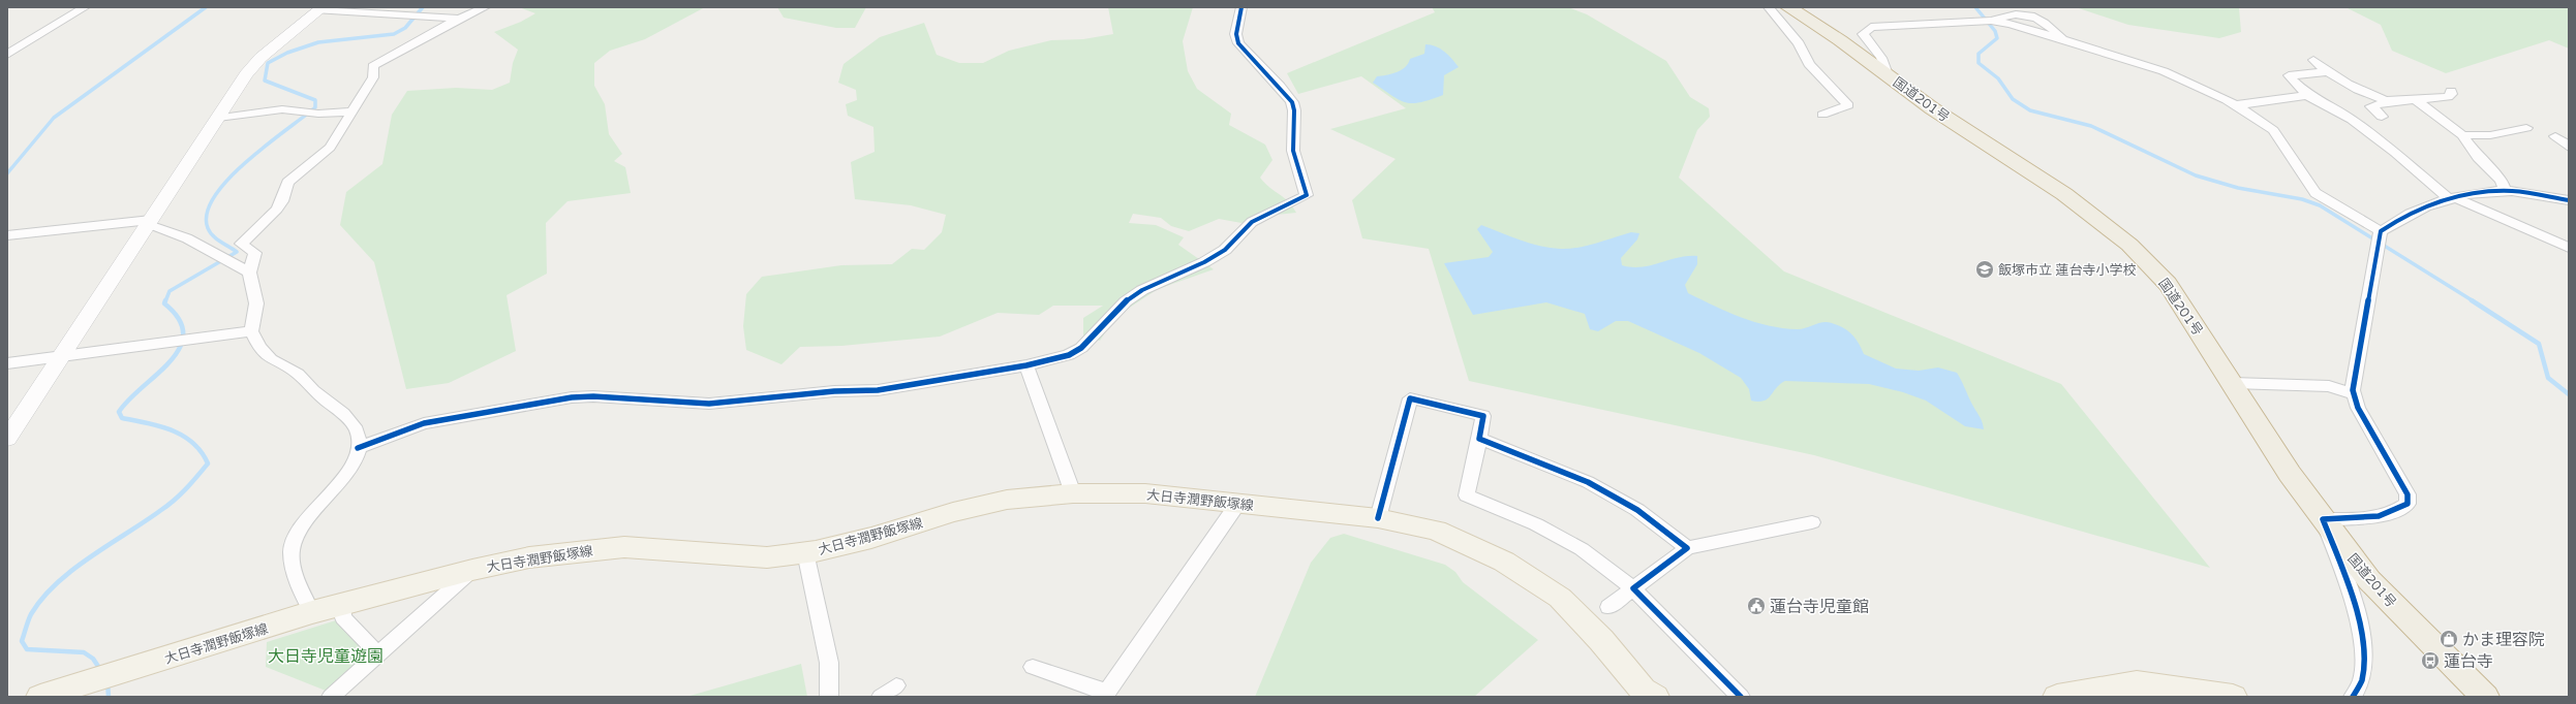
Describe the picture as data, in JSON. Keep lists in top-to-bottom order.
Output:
{
  "streets": {
    "highway": ["国道201号"],
    "main road": ["大日寺潤野飯塚線"]
  },
  "parks": ["大日寺児童遊園"],
  "places": {
    "school or university": ["飯塚市立 蓮台寺小学校"],
    "public building": ["蓮台寺児童館"],
    "shop": ["かま理容院"],
    "bus stop": ["蓮台寺"]
  }
}
